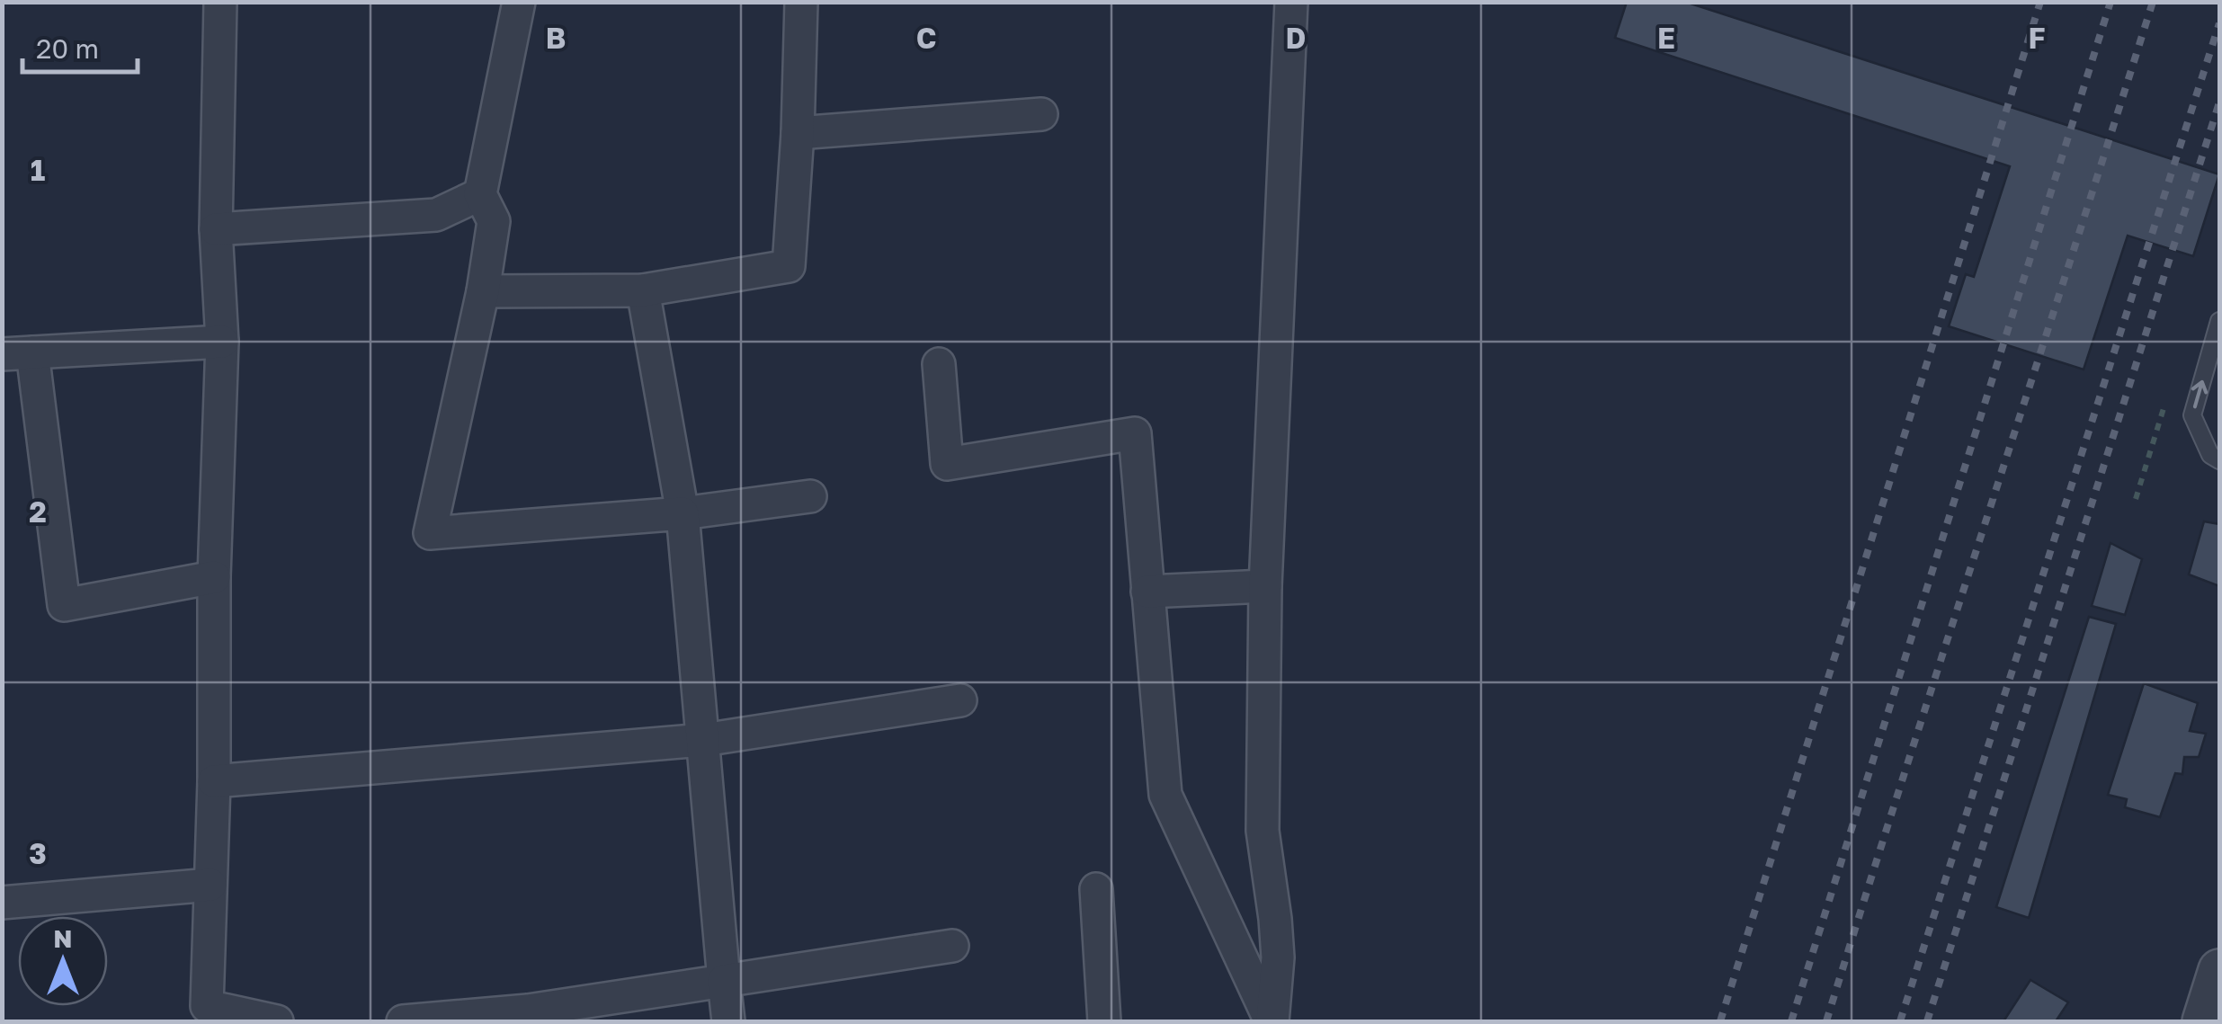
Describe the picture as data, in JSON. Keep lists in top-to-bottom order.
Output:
{
  "scale_bar": "20 m",
  "north": "top",
  "grid": {
    "columns": [
      "B",
      "C",
      "D",
      "E",
      "F"
    ],
    "rows": ["1", "2", "3"]
  }
}
